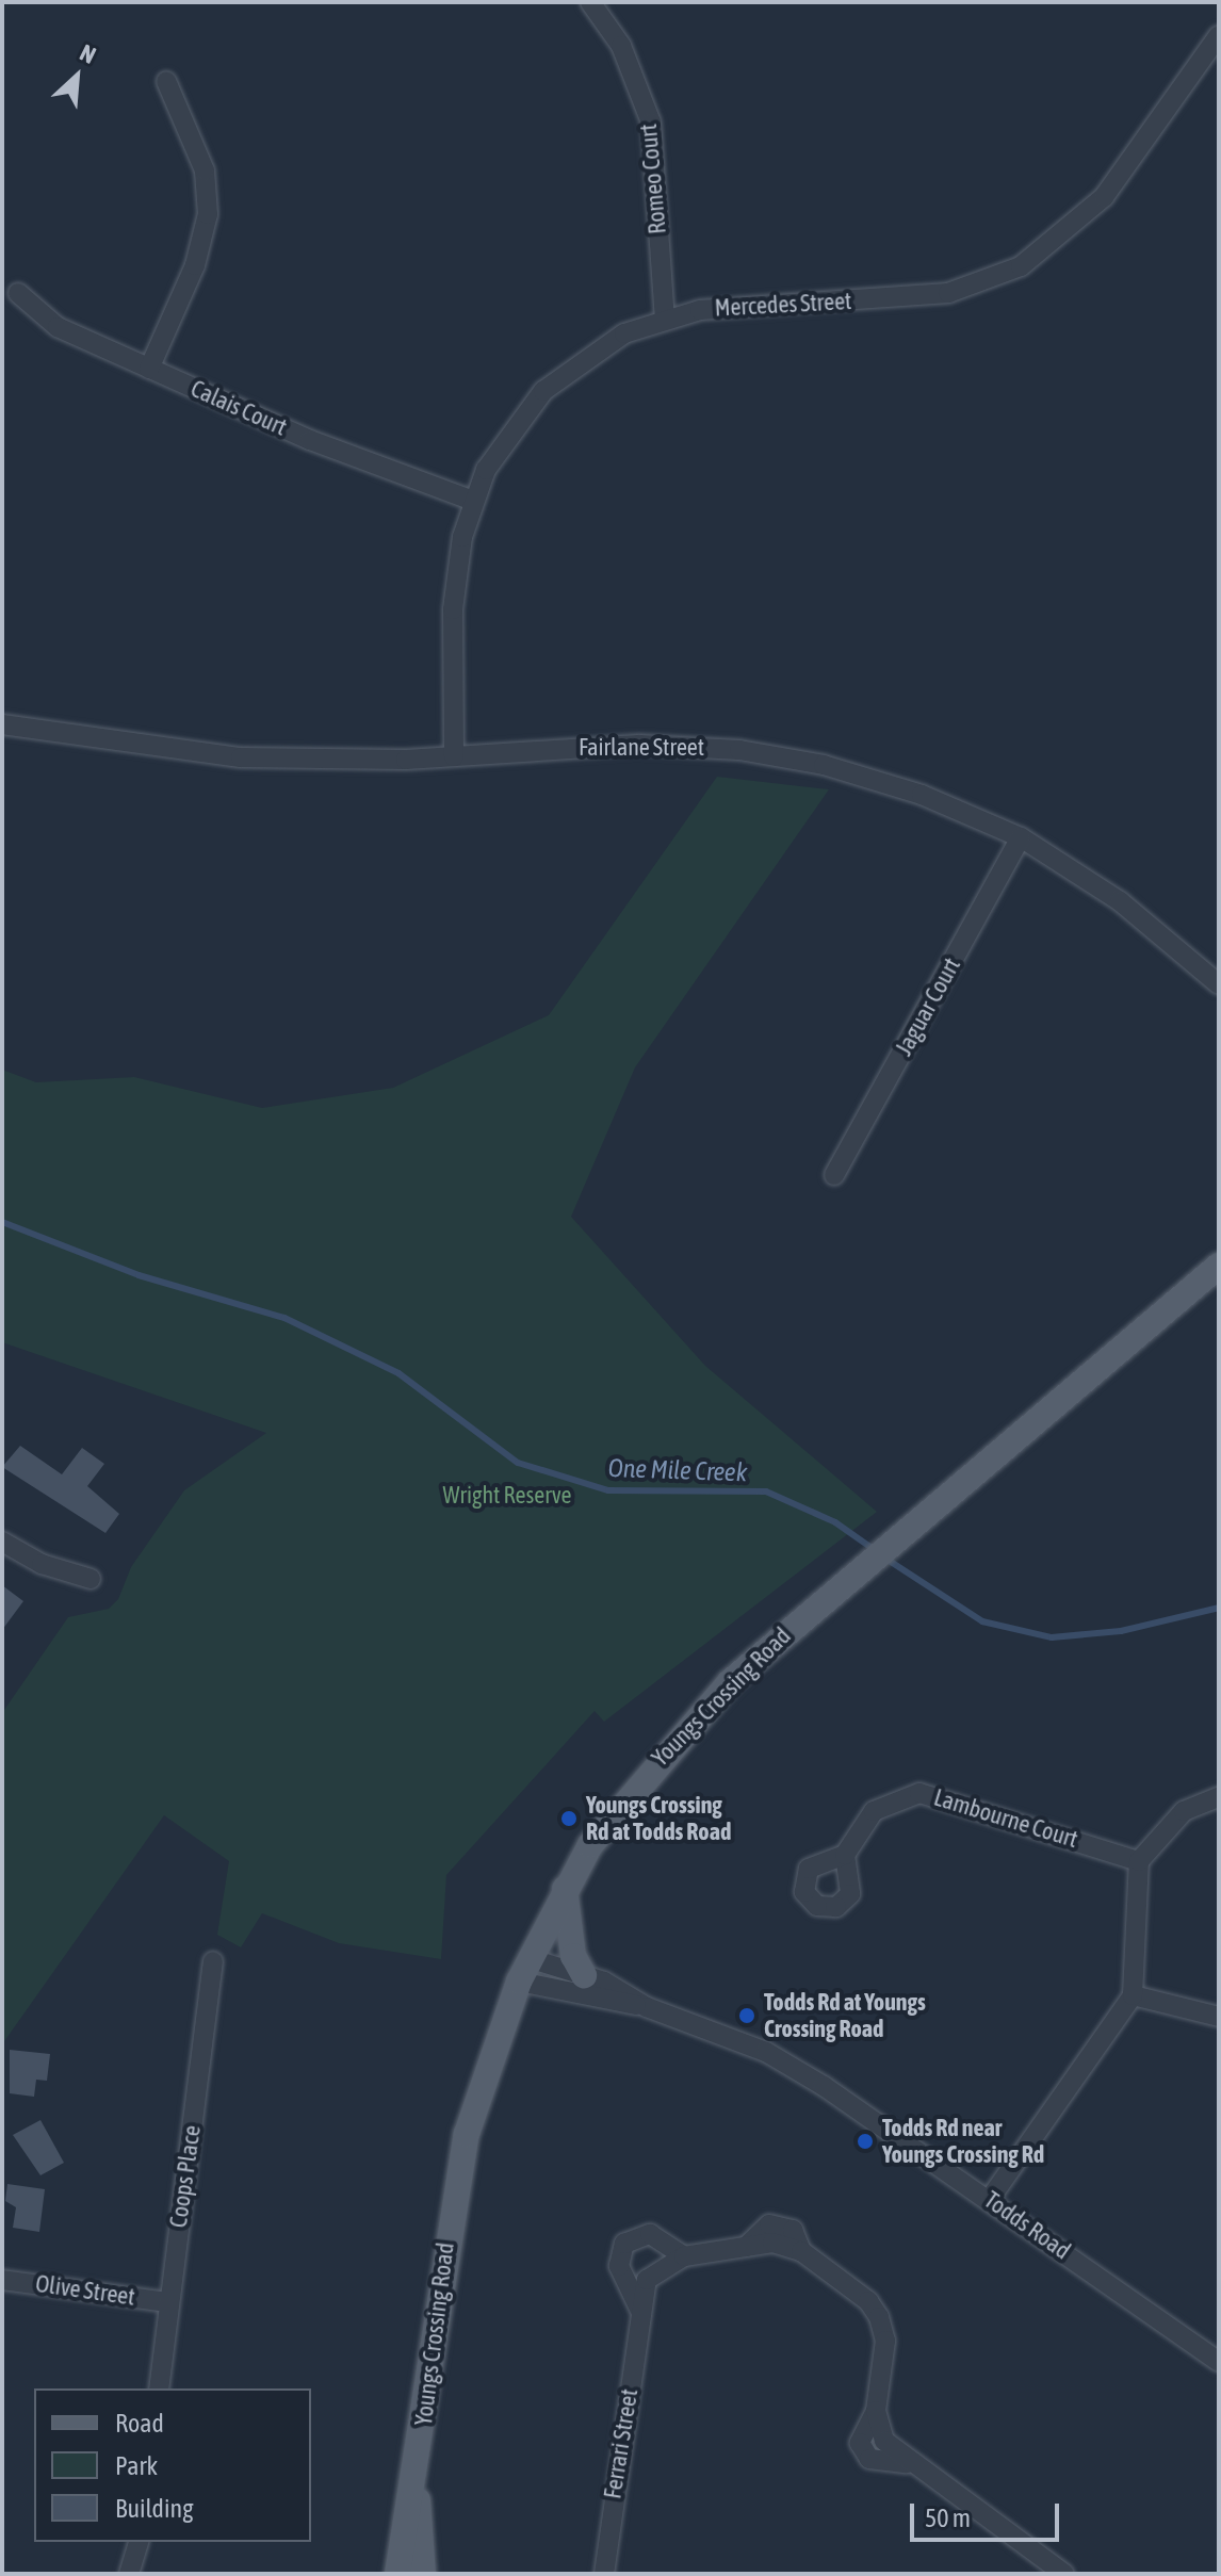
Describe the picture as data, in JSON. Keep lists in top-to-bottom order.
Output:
{
  "streets": {
    "main road": ["Youngs Crossing Road"],
    "street": [
      "Romeo Court",
      "Mercedes Street",
      "Calais Court",
      "Fairlane Street",
      "Jaguar Court",
      "Lambourne Court",
      "Coops Place",
      "Todds Road",
      "Olive Street",
      "Ferrari Street"
    ]
  },
  "crossings": [
    ["Romeo Court", "Mercedes Street"],
    ["Mercedes Street", "Calais Court"],
    ["Mercedes Street", "Fairlane Street"],
    ["Fairlane Street", "Jaguar Court"],
    ["Youngs Crossing Road", "Todds Road"],
    ["Coops Place", "Olive Street"]
  ],
  "water": ["One Mile Creek"],
  "parks": ["Wright Reserve"],
  "places": ["Youngs Crossing Rd at Todds Road", "Todds Rd at Youngs Crossing Road", "Todds Rd near Youngs Crossing Rd"],
  "legend": ["Road", "Park", "Building"],
  "scale_bar": "50 m",
  "north": "top right"
}
